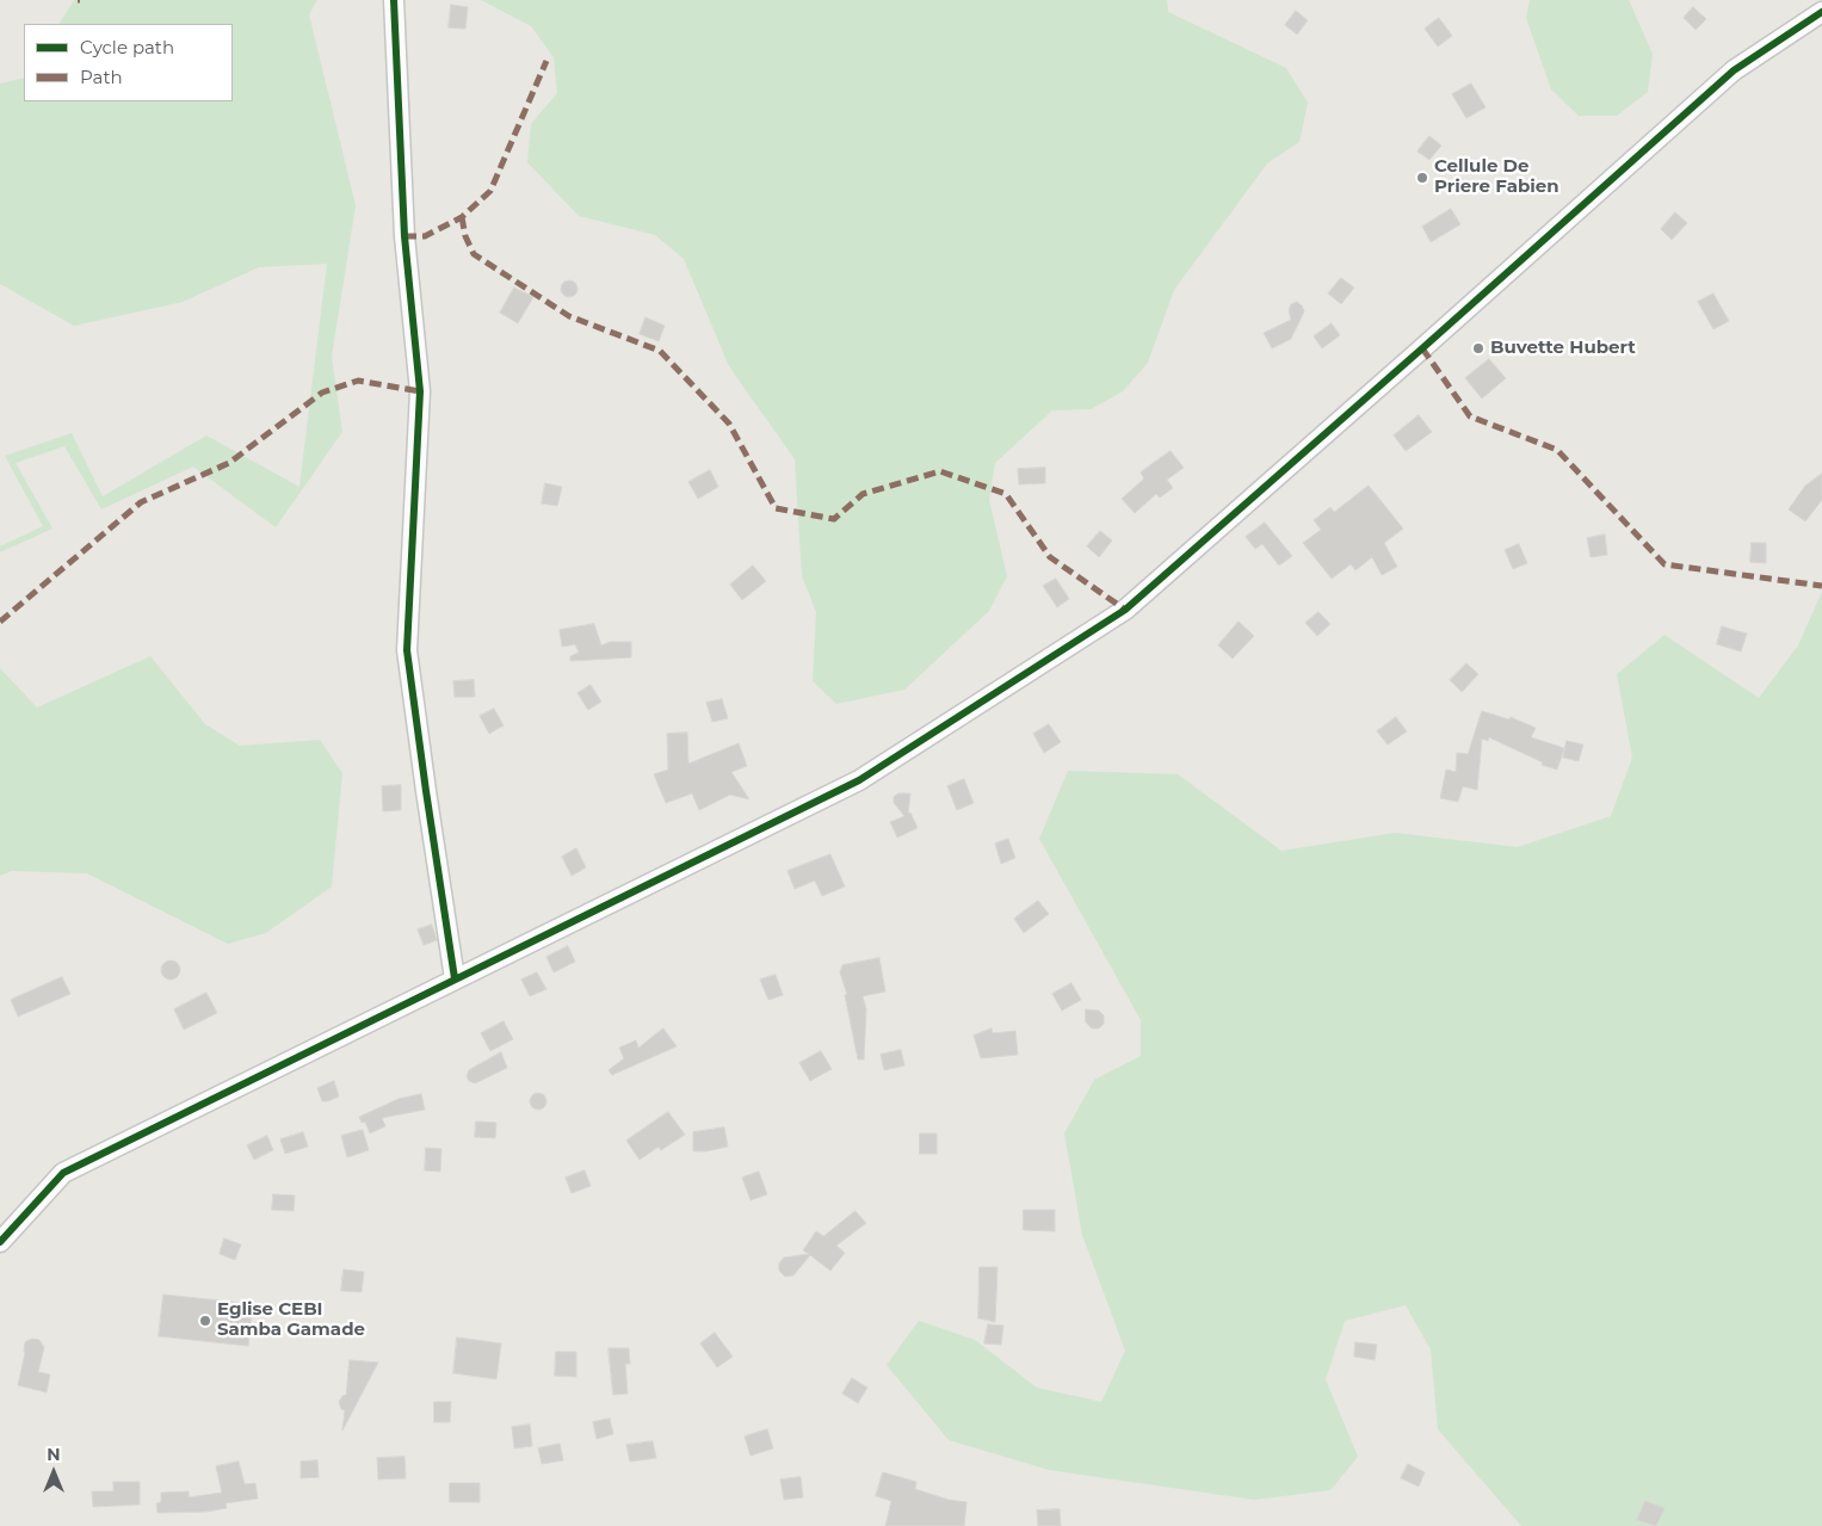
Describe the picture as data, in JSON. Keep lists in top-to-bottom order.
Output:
{
  "places": ["Cellule De Priere Fabien", "Buvette Hubert", "Eglise CEBI Samba Gamade"],
  "legend": ["Cycle path", "Path"],
  "north": "top"
}
